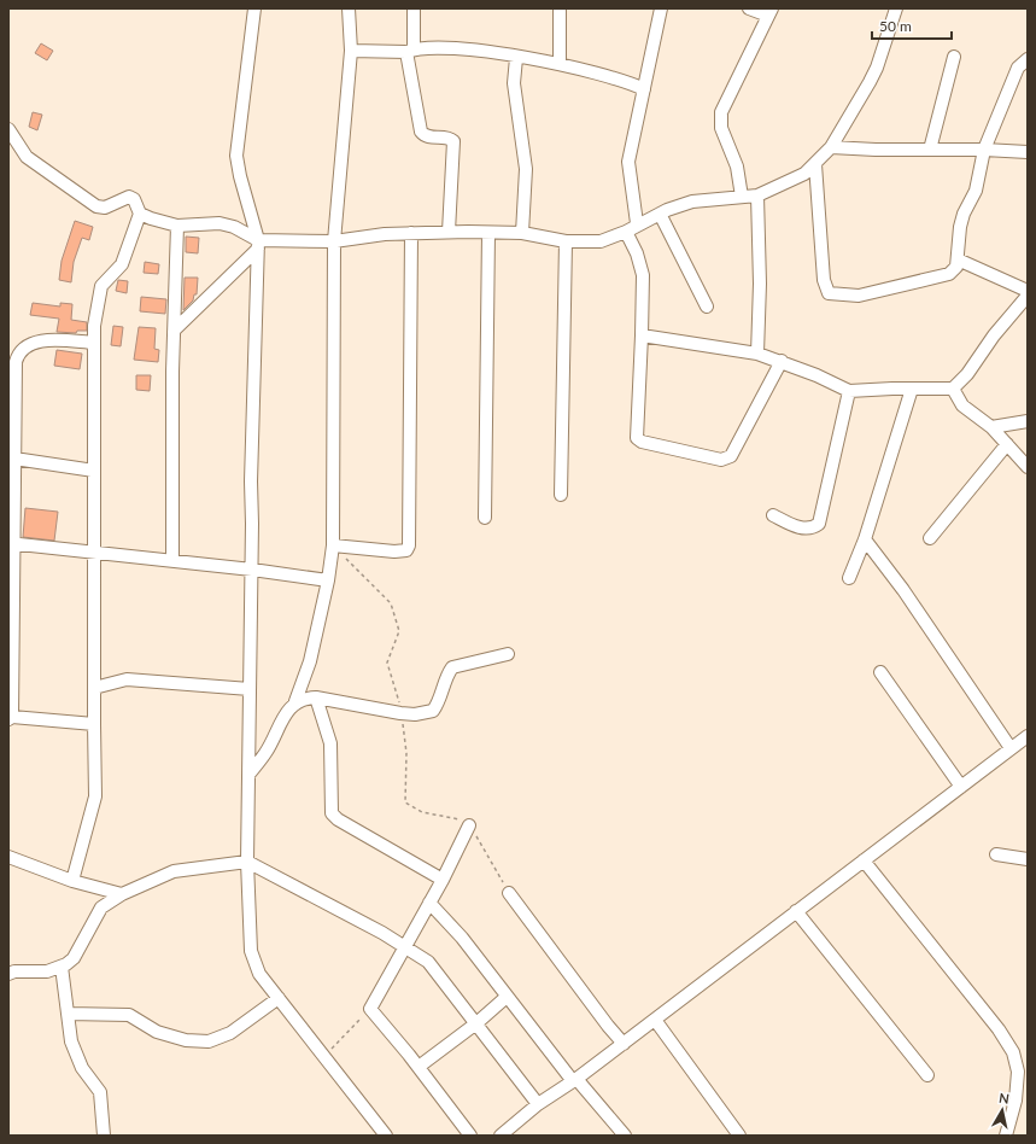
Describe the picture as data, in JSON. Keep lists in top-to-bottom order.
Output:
{
  "scale_bar": "50 m",
  "north": "top"
}
